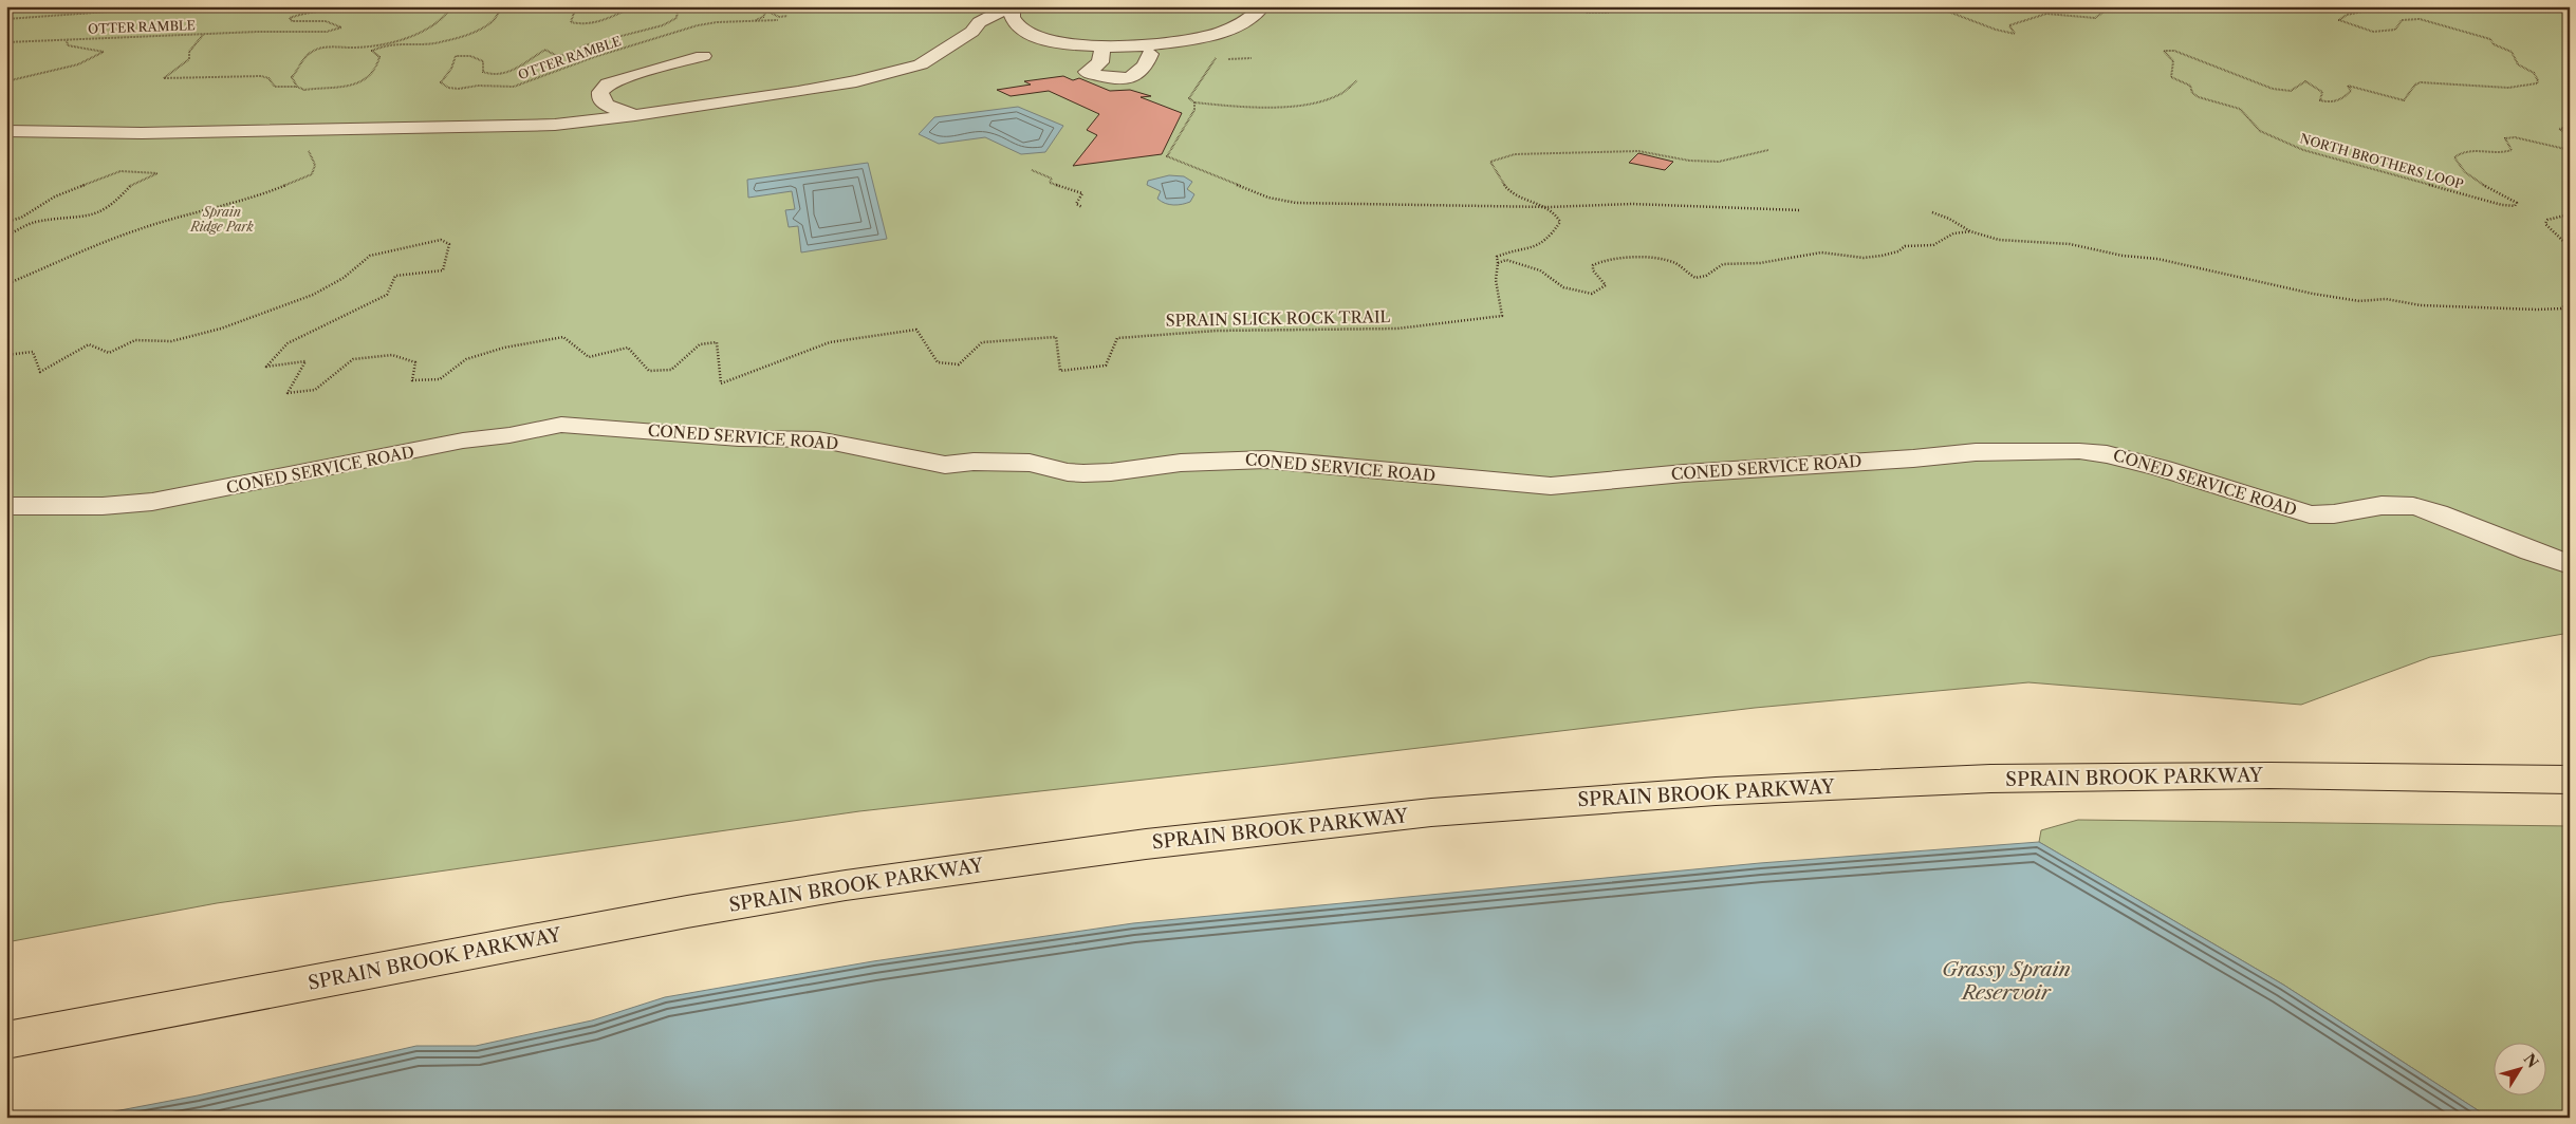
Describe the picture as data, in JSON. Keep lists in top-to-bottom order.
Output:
{
  "streets": {
    "highway": ["SPRAIN BROOK PARKWAY"],
    "street": ["CONED SERVICE ROAD"],
    "path": ["OTTER RAMBLE", "NORTH BROTHERS LOOP", "SPRAIN SLICK ROCK TRAIL"]
  },
  "water": ["Grassy Sprain Reservoir"],
  "parks": ["Sprain Ridge Park"],
  "north": "top right"
}
